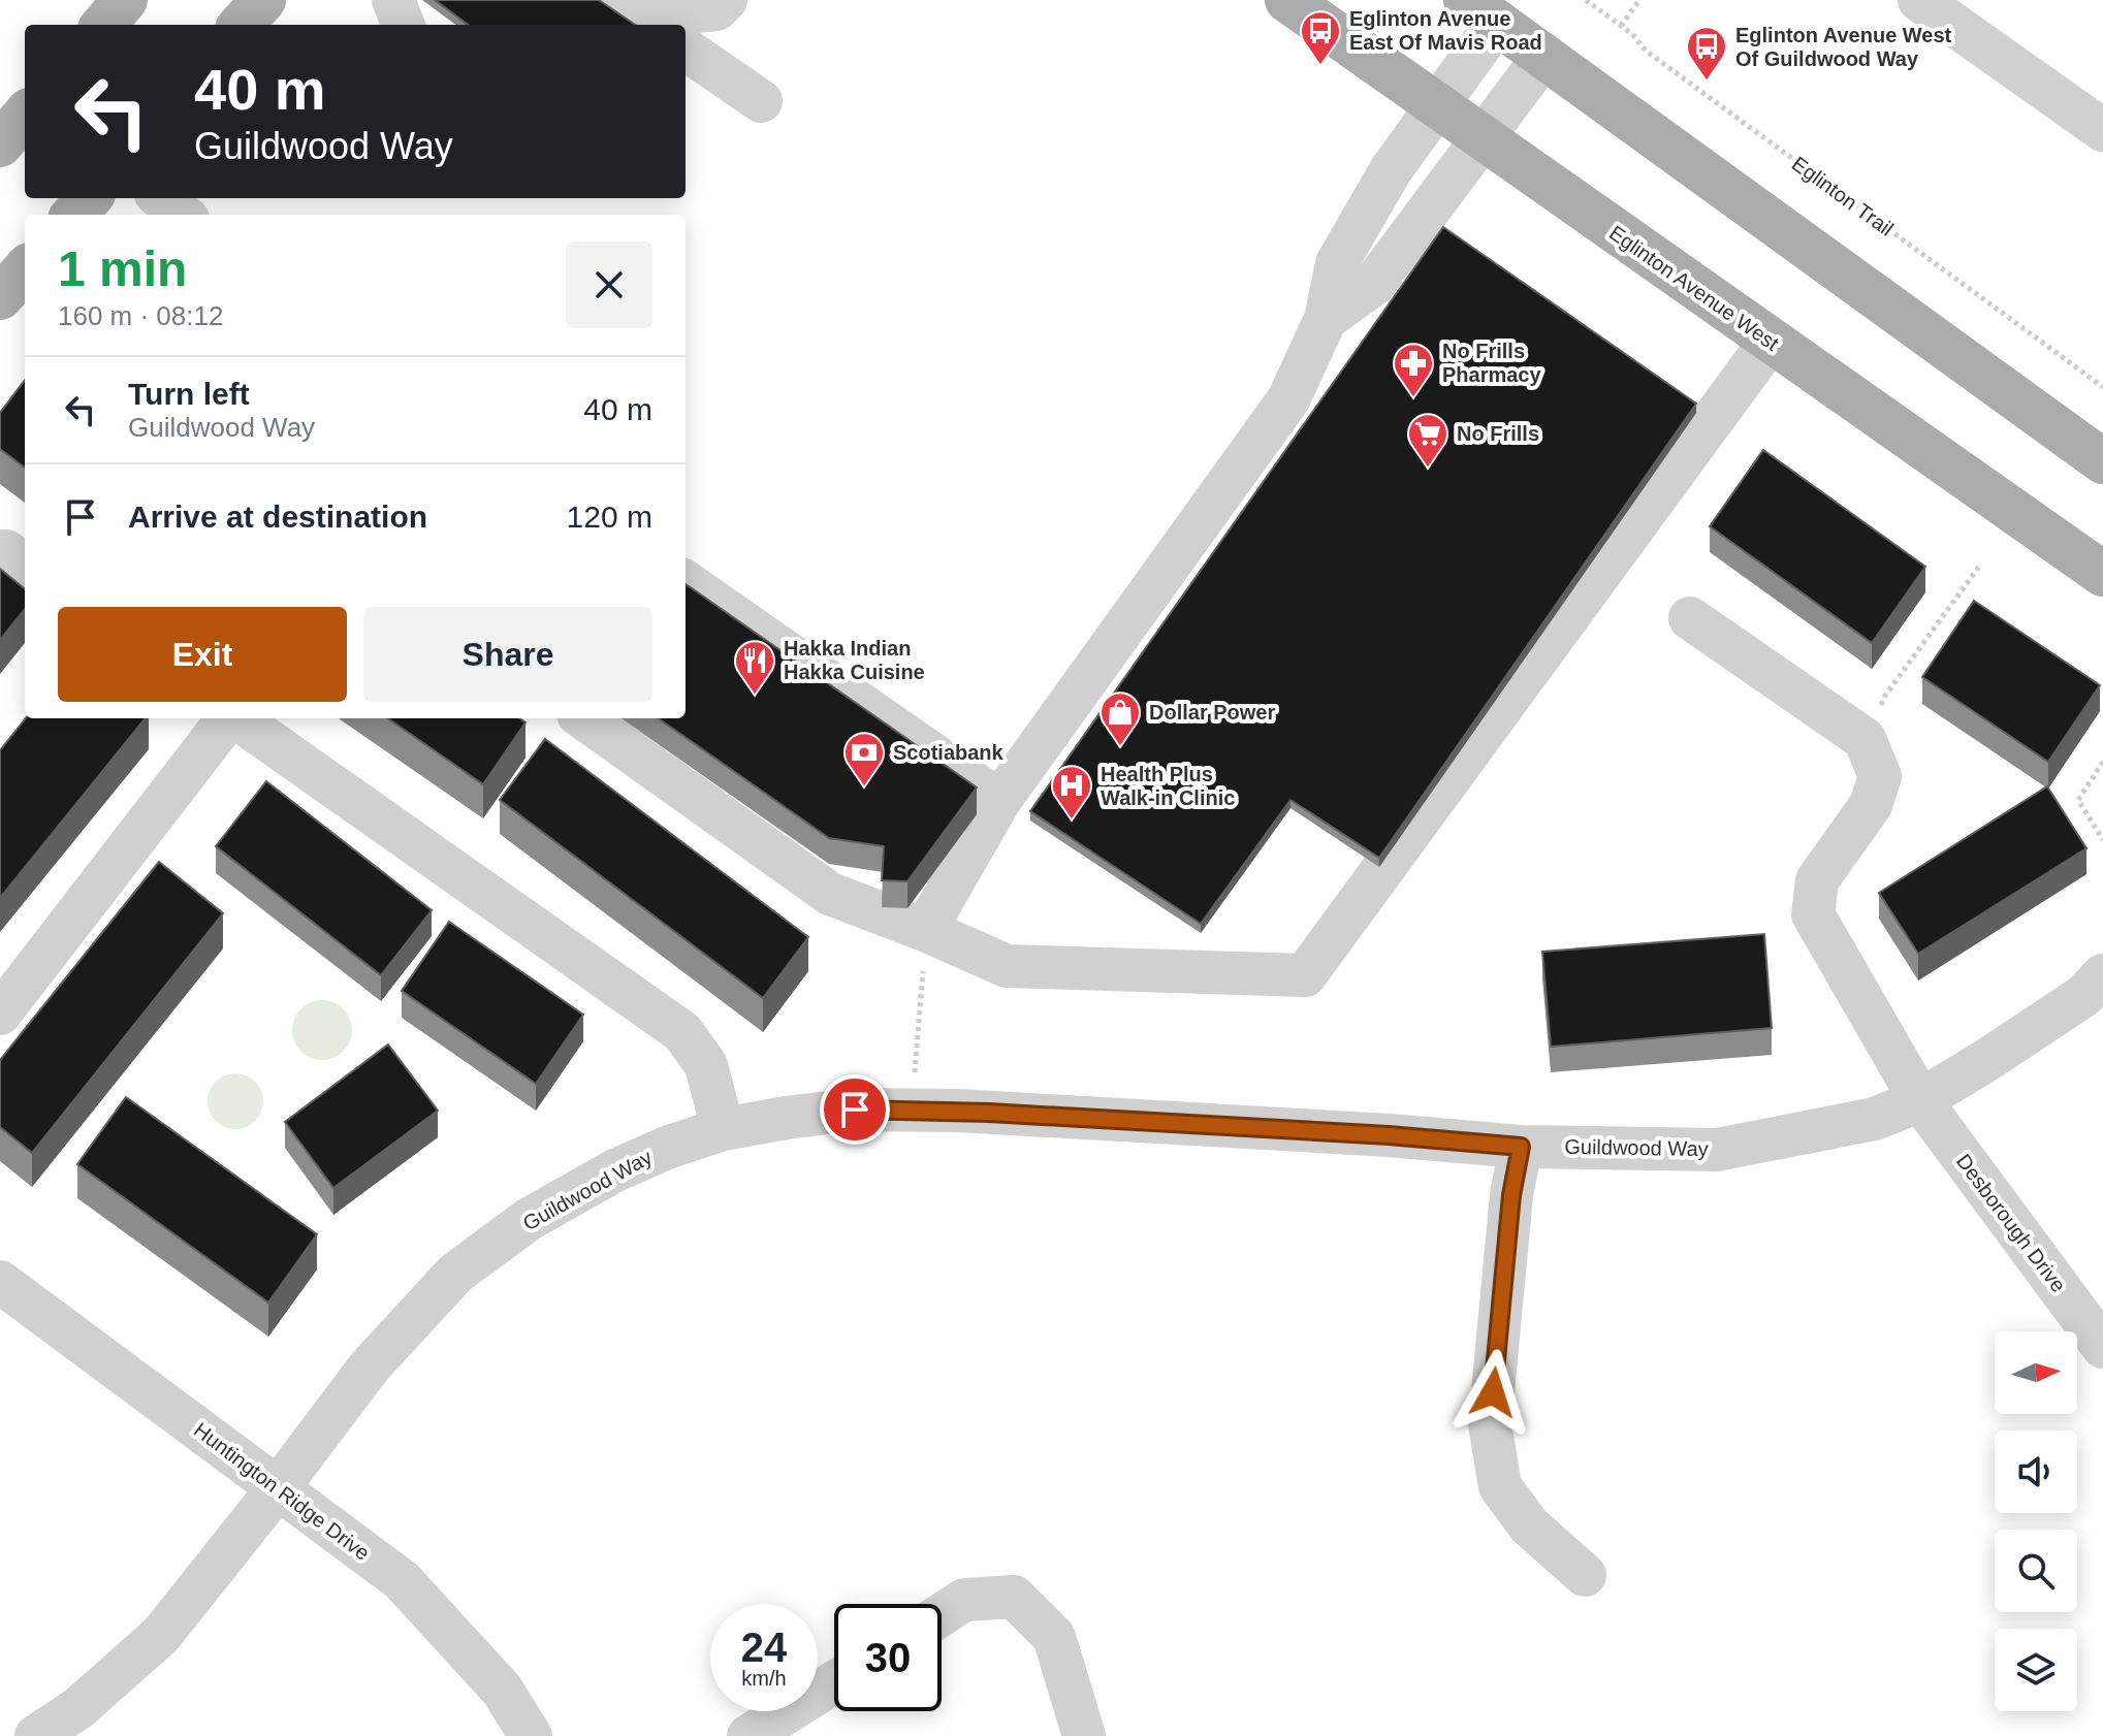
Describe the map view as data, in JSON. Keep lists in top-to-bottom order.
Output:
{
  "streets": {
    "main road": ["Eglinton Avenue West"],
    "street": ["Guildwood Way", "Desborough Drive", "Huntington Ridge Drive"],
    "path": ["Eglinton Trail"]
  },
  "crossings": [
    ["Guildwood Way", "Desborough Drive"],
    ["Guildwood Way", "Huntington Ridge Drive"]
  ],
  "places": {
    "bus stop": ["Eglinton Avenue East Of Mavis Road", "Eglinton Avenue West Of Guildwood Way"],
    "pharmacy": ["No Frills Pharmacy"],
    "supermarket": ["No Frills"],
    "restaurant": ["Hakka Indian Hakka Cuisine"],
    "shop": ["Dollar Power"],
    "bank": ["Scotiabank"],
    "hospital": ["Health Plus Walk-in Clinic"]
  },
  "north": "right",
  "page": {
    "turn": ["40 m", "Guildwood Way"],
    "heading": ["1 min", "160 m · 08:12"],
    "list": [
      {
        "name": "Turn left",
        "note": "Guildwood Way",
        "value": "40 m"
      },
      {
        "name": "Arrive at destination",
        "value": "120 m"
      }
    ],
    "buttons": ["Exit", "Share"],
    "speed": "24 km/h",
    "limit": "30"
  }
}
